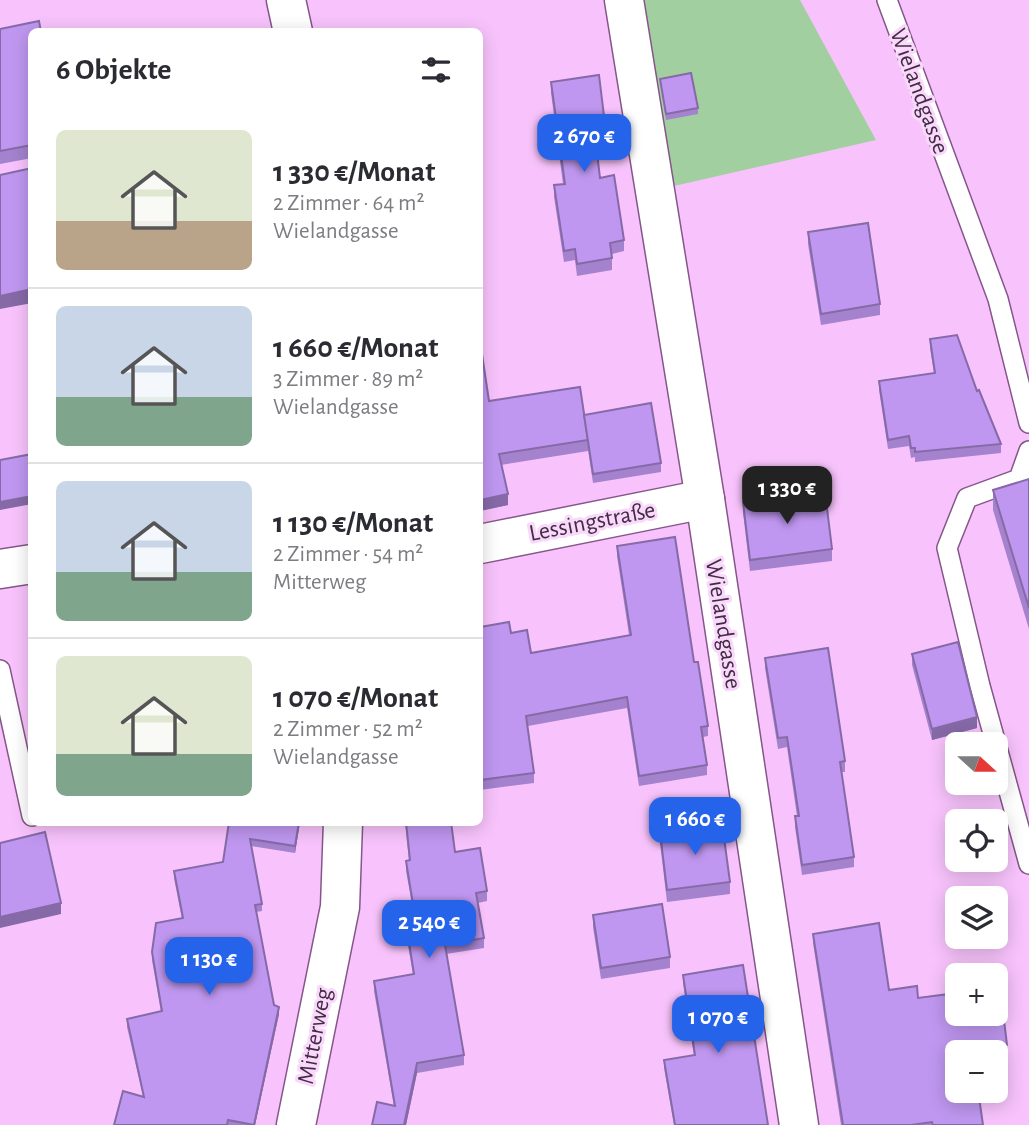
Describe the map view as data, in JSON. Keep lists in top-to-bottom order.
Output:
{
  "streets": {
    "street": ["Wielandgasse", "Lessingstraße", "Mitterweg"]
  },
  "crossings": [
    ["Wielandgasse", "Lessingstraße"]
  ],
  "north": "right",
  "page": {
    "heading": "6 Objekte",
    "list": [
      {
        "name": "1 330 €/Monat",
        "note": "2 Zimmer · 64 m² · Wielandgasse"
      },
      {
        "name": "1 660 €/Monat",
        "note": "3 Zimmer · 89 m² · Wielandgasse"
      },
      {
        "name": "1 130 €/Monat",
        "note": "2 Zimmer · 54 m² · Mitterweg"
      },
      {
        "name": "1 070 €/Monat",
        "note": "2 Zimmer · 52 m² · Wielandgasse"
      }
    ],
    "price": [
      "2 670 €",
      "1 330 €",
      "1 660 €",
      "2 540 €",
      "1 130 €",
      "1 070 €"
    ],
    "map_buttons": ["+", "−"]
  }
}
